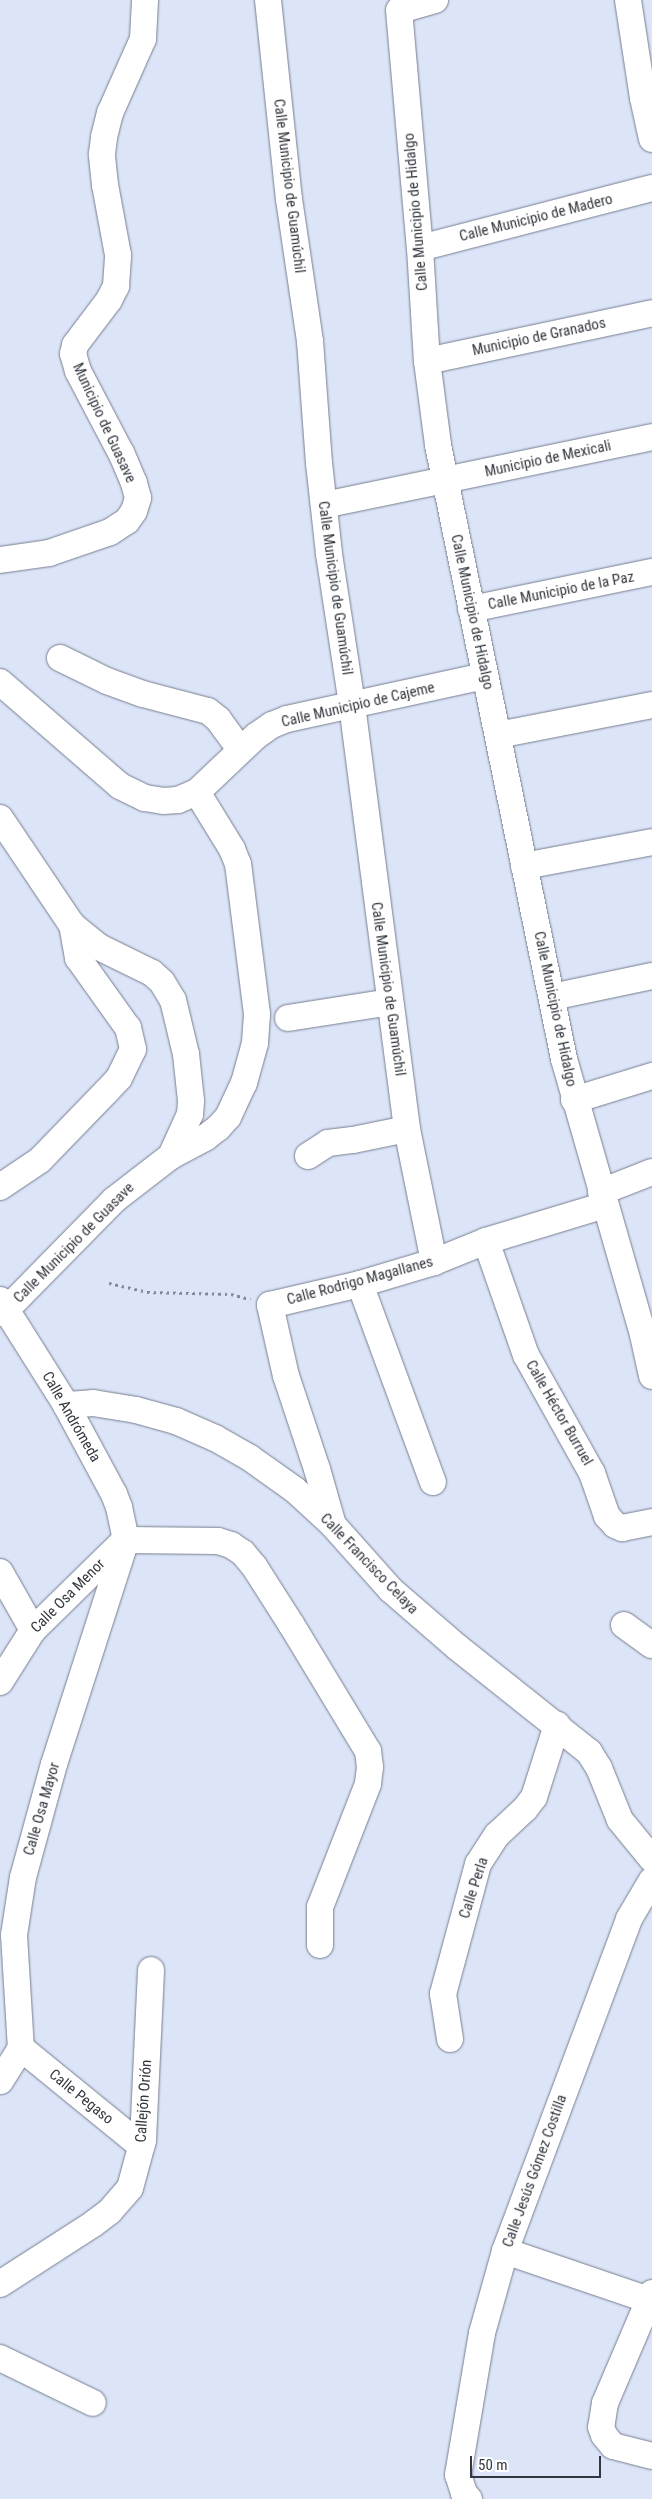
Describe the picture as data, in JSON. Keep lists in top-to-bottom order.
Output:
{
  "streets": {
    "street": [
      "Calle Municipio de Guamúchil",
      "Calle Municipio de Hidalgo",
      "Calle Municipio de Madero",
      "Municipio de Granados",
      "Municipio de Guasave",
      "Municipio de Mexicali",
      "Calle Municipio de la Paz",
      "Calle Municipio de Cajeme",
      "Calle Municipio de Guasave",
      "Calle Rodrigo Magallanes",
      "Calle Héctor Burruel",
      "Calle Andrómeda",
      "Calle Francisco Celaya",
      "Calle Osa Menor",
      "Calle Osa Mayor",
      "Calle Perla",
      "Calle Pegaso",
      "Callejón Orión",
      "Calle Jesús Gómez Costilla"
    ]
  },
  "crossings": [
    ["Calle Municipio de Guamúchil", "Municipio de Mexicali"],
    ["Calle Municipio de Guamúchil", "Calle Municipio de Cajeme"],
    ["Calle Municipio de Guamúchil", "Calle Rodrigo Magallanes"],
    ["Calle Municipio de Hidalgo", "Calle Municipio de Madero"],
    ["Calle Municipio de Hidalgo", "Municipio de Granados"],
    ["Calle Municipio de Hidalgo", "Municipio de Mexicali"],
    ["Calle Municipio de Hidalgo", "Calle Municipio de la Paz"],
    ["Calle Municipio de Hidalgo", "Calle Municipio de Cajeme"],
    ["Calle Municipio de Hidalgo", "Calle Rodrigo Magallanes"],
    ["Calle Municipio de Cajeme", "Calle Municipio de Guasave"],
    ["Calle Municipio de Guasave", "Calle Andrómeda"],
    ["Calle Rodrigo Magallanes", "Calle Héctor Burruel"],
    ["Calle Andrómeda", "Calle Francisco Celaya"],
    ["Calle Andrómeda", "Calle Osa Menor"],
    ["Calle Andrómeda", "Calle Osa Mayor"],
    ["Calle Francisco Celaya", "Calle Perla"],
    ["Calle Osa Menor", "Calle Osa Mayor"],
    ["Calle Osa Mayor", "Calle Pegaso"],
    ["Calle Pegaso", "Callejón Orión"]
  ],
  "scale_bar": "50 m"
}
